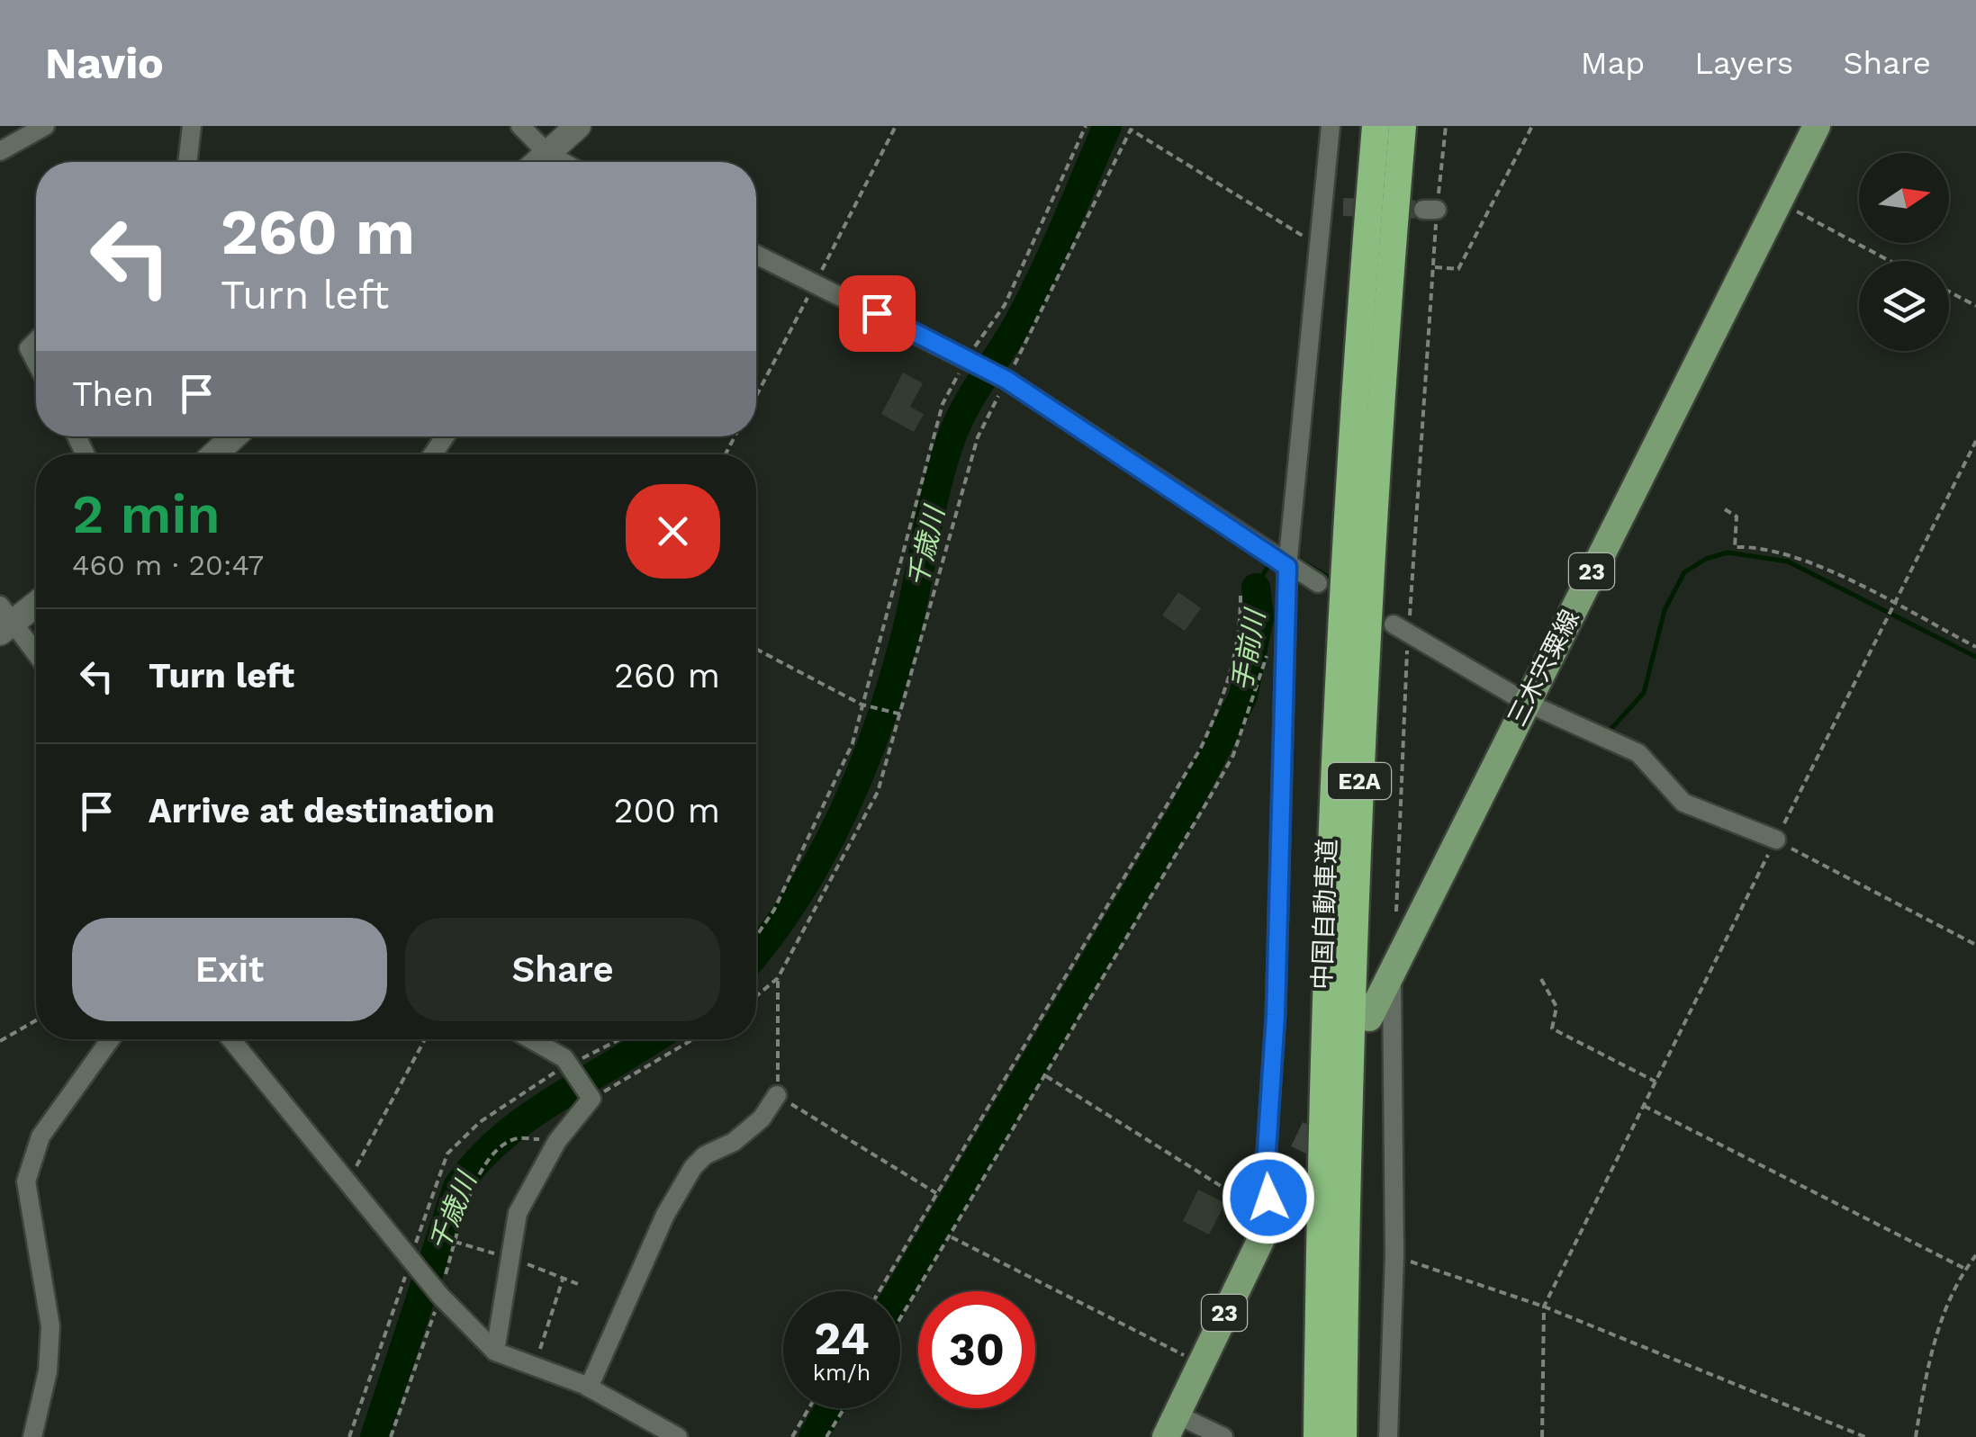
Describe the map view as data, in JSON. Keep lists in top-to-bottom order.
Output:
{
  "streets": {
    "highway": ["E2A", "中国自動車道"],
    "main road": ["23", "三木宍粟線"]
  },
  "water": ["千歳川", "手前川"],
  "north": "right",
  "page": {
    "header": "Navio",
    "nav": ["Map", "Layers", "Share"],
    "turn": ["260 m", "Turn left"],
    "then": "Then",
    "heading": ["2 min", "460 m · 20:47"],
    "list": [
      {
        "name": "Turn left",
        "value": "260 m"
      },
      {
        "name": "Arrive at destination",
        "value": "200 m"
      }
    ],
    "buttons": ["Exit", "Share"],
    "speed": "24 km/h",
    "limit": "30"
  }
}
